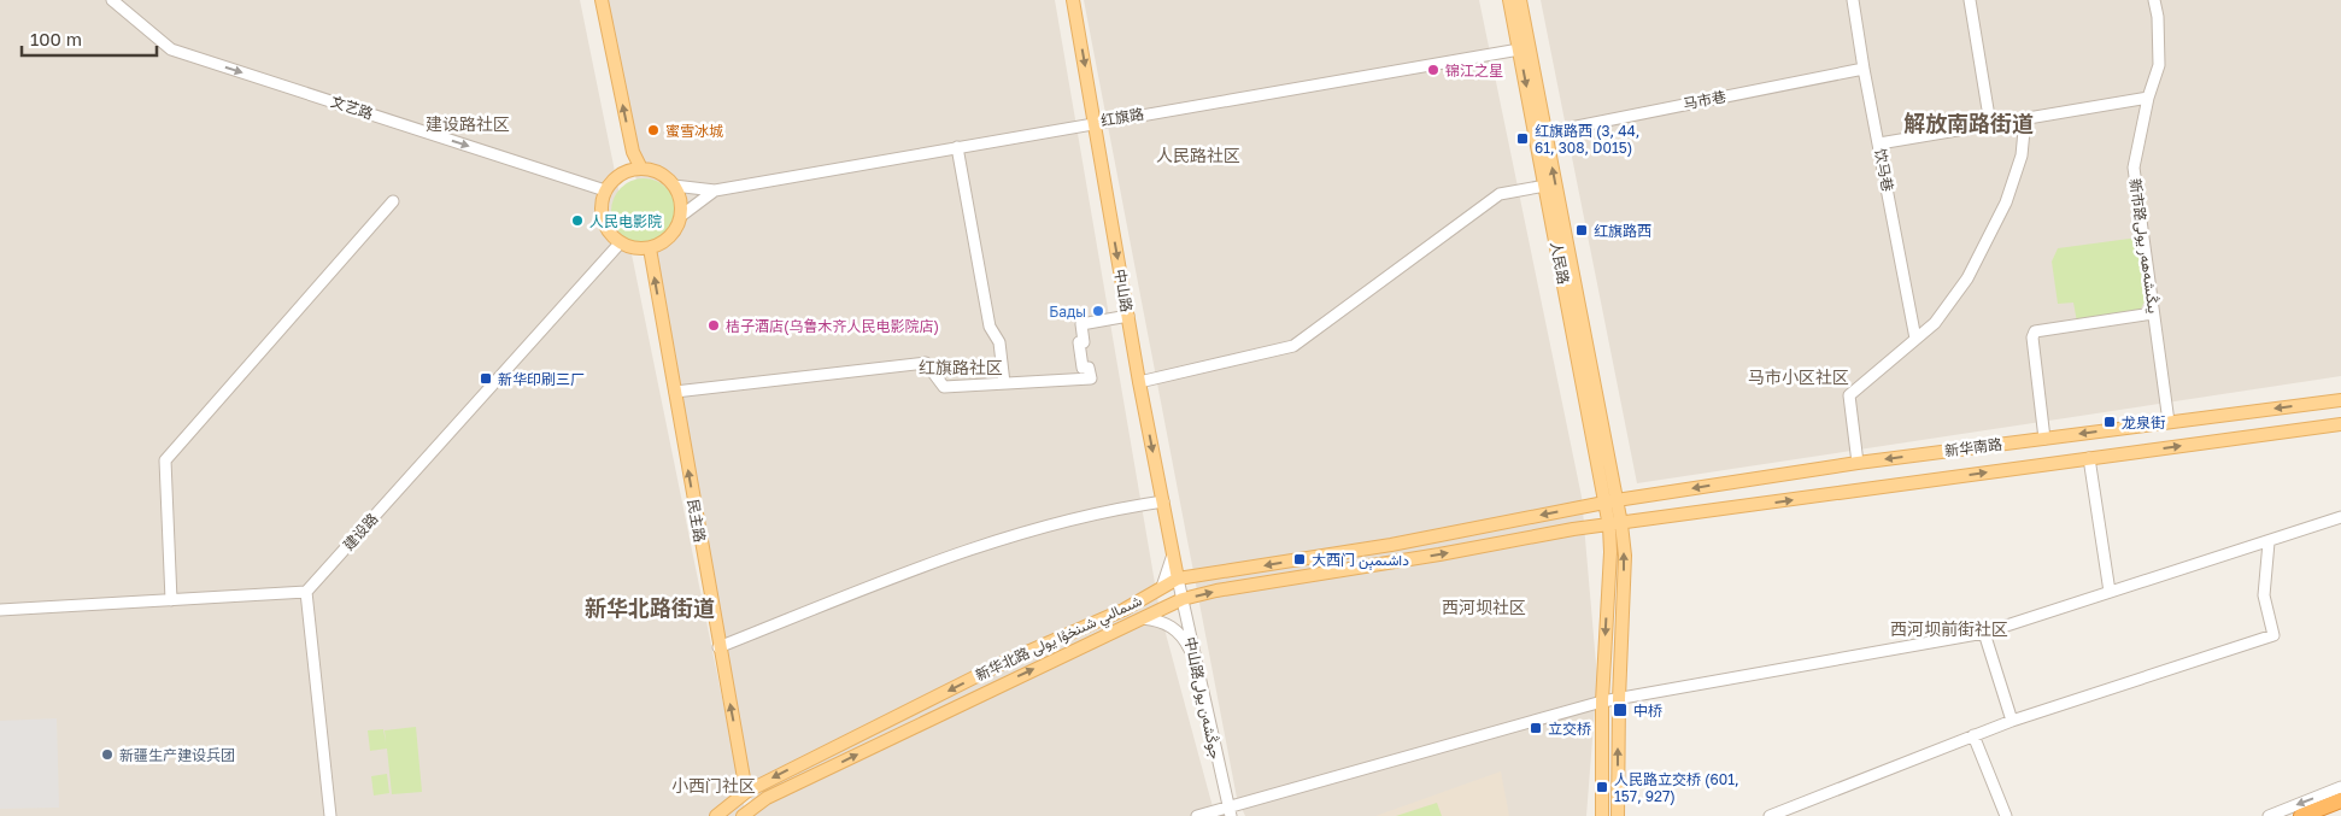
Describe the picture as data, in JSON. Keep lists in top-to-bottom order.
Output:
{
  "streets": {
    "main road": [
      "人民路",
      "中山路",
      "新华南路",
      "民主路",
      "新华北路 شىمالىي شىنخۇا يولى"
    ],
    "street": [
      "马市巷",
      "文艺路",
      "红旗路",
      "饮马巷",
      "新市路يىڭىشەھەر يولى",
      "建设路",
      "中山路جوڭشەن يولى"
    ]
  },
  "crossings": [
    ["马市巷", "饮马巷"],
    ["马市巷", "人民路"],
    ["文艺路", "民主路"],
    ["文艺路", "建设路"],
    ["红旗路", "人民路"],
    ["红旗路", "中山路"],
    ["新市路يىڭىشەھەر يولى", "新华南路"],
    ["人民路", "新华南路"],
    ["人民路", "新华北路 شىمالىي شىنخۇا يولى"],
    ["中山路", "新华北路 شىمالىي شىنخۇا يولى"],
    ["中山路", "中山路جوڭشەن يولى"],
    ["新华南路", "新华北路 شىمالىي شىنخۇا يولى"],
    ["民主路", "建设路"],
    ["民主路", "新华北路 شىمالىي شىنخۇا يولى"],
    ["新华北路 شىمالىي شىنخۇا يولى", "中山路جوڭشەن يولى"]
  ],
  "one_way": ["文艺路", "中山路", "民主路"],
  "districts": [
    "建设路社区",
    "解放南路街道",
    "人民路社区",
    "红旗路社区",
    "马市小区社区",
    "西河坝社区",
    "新华北路街道",
    "西河坝前街社区",
    "小西门社区"
  ],
  "places": {
    "other": [
      "锦江之星",
      "蜜雪冰城",
      "人民电影院",
      "Бады",
      "桔子酒店(乌鲁木齐人民电影院店)",
      "新疆生产建设兵团"
    ],
    "transit": [
      "红旗路西 (3, 44, 61, 308, D015)",
      "红旗路西",
      "新华印刷三厂",
      "龙泉街",
      "大西门 داشىمېن",
      "中桥",
      "立交桥",
      "人民路立交桥 (601, 157, 927)"
    ]
  },
  "scale_bar": "100 m"
}
